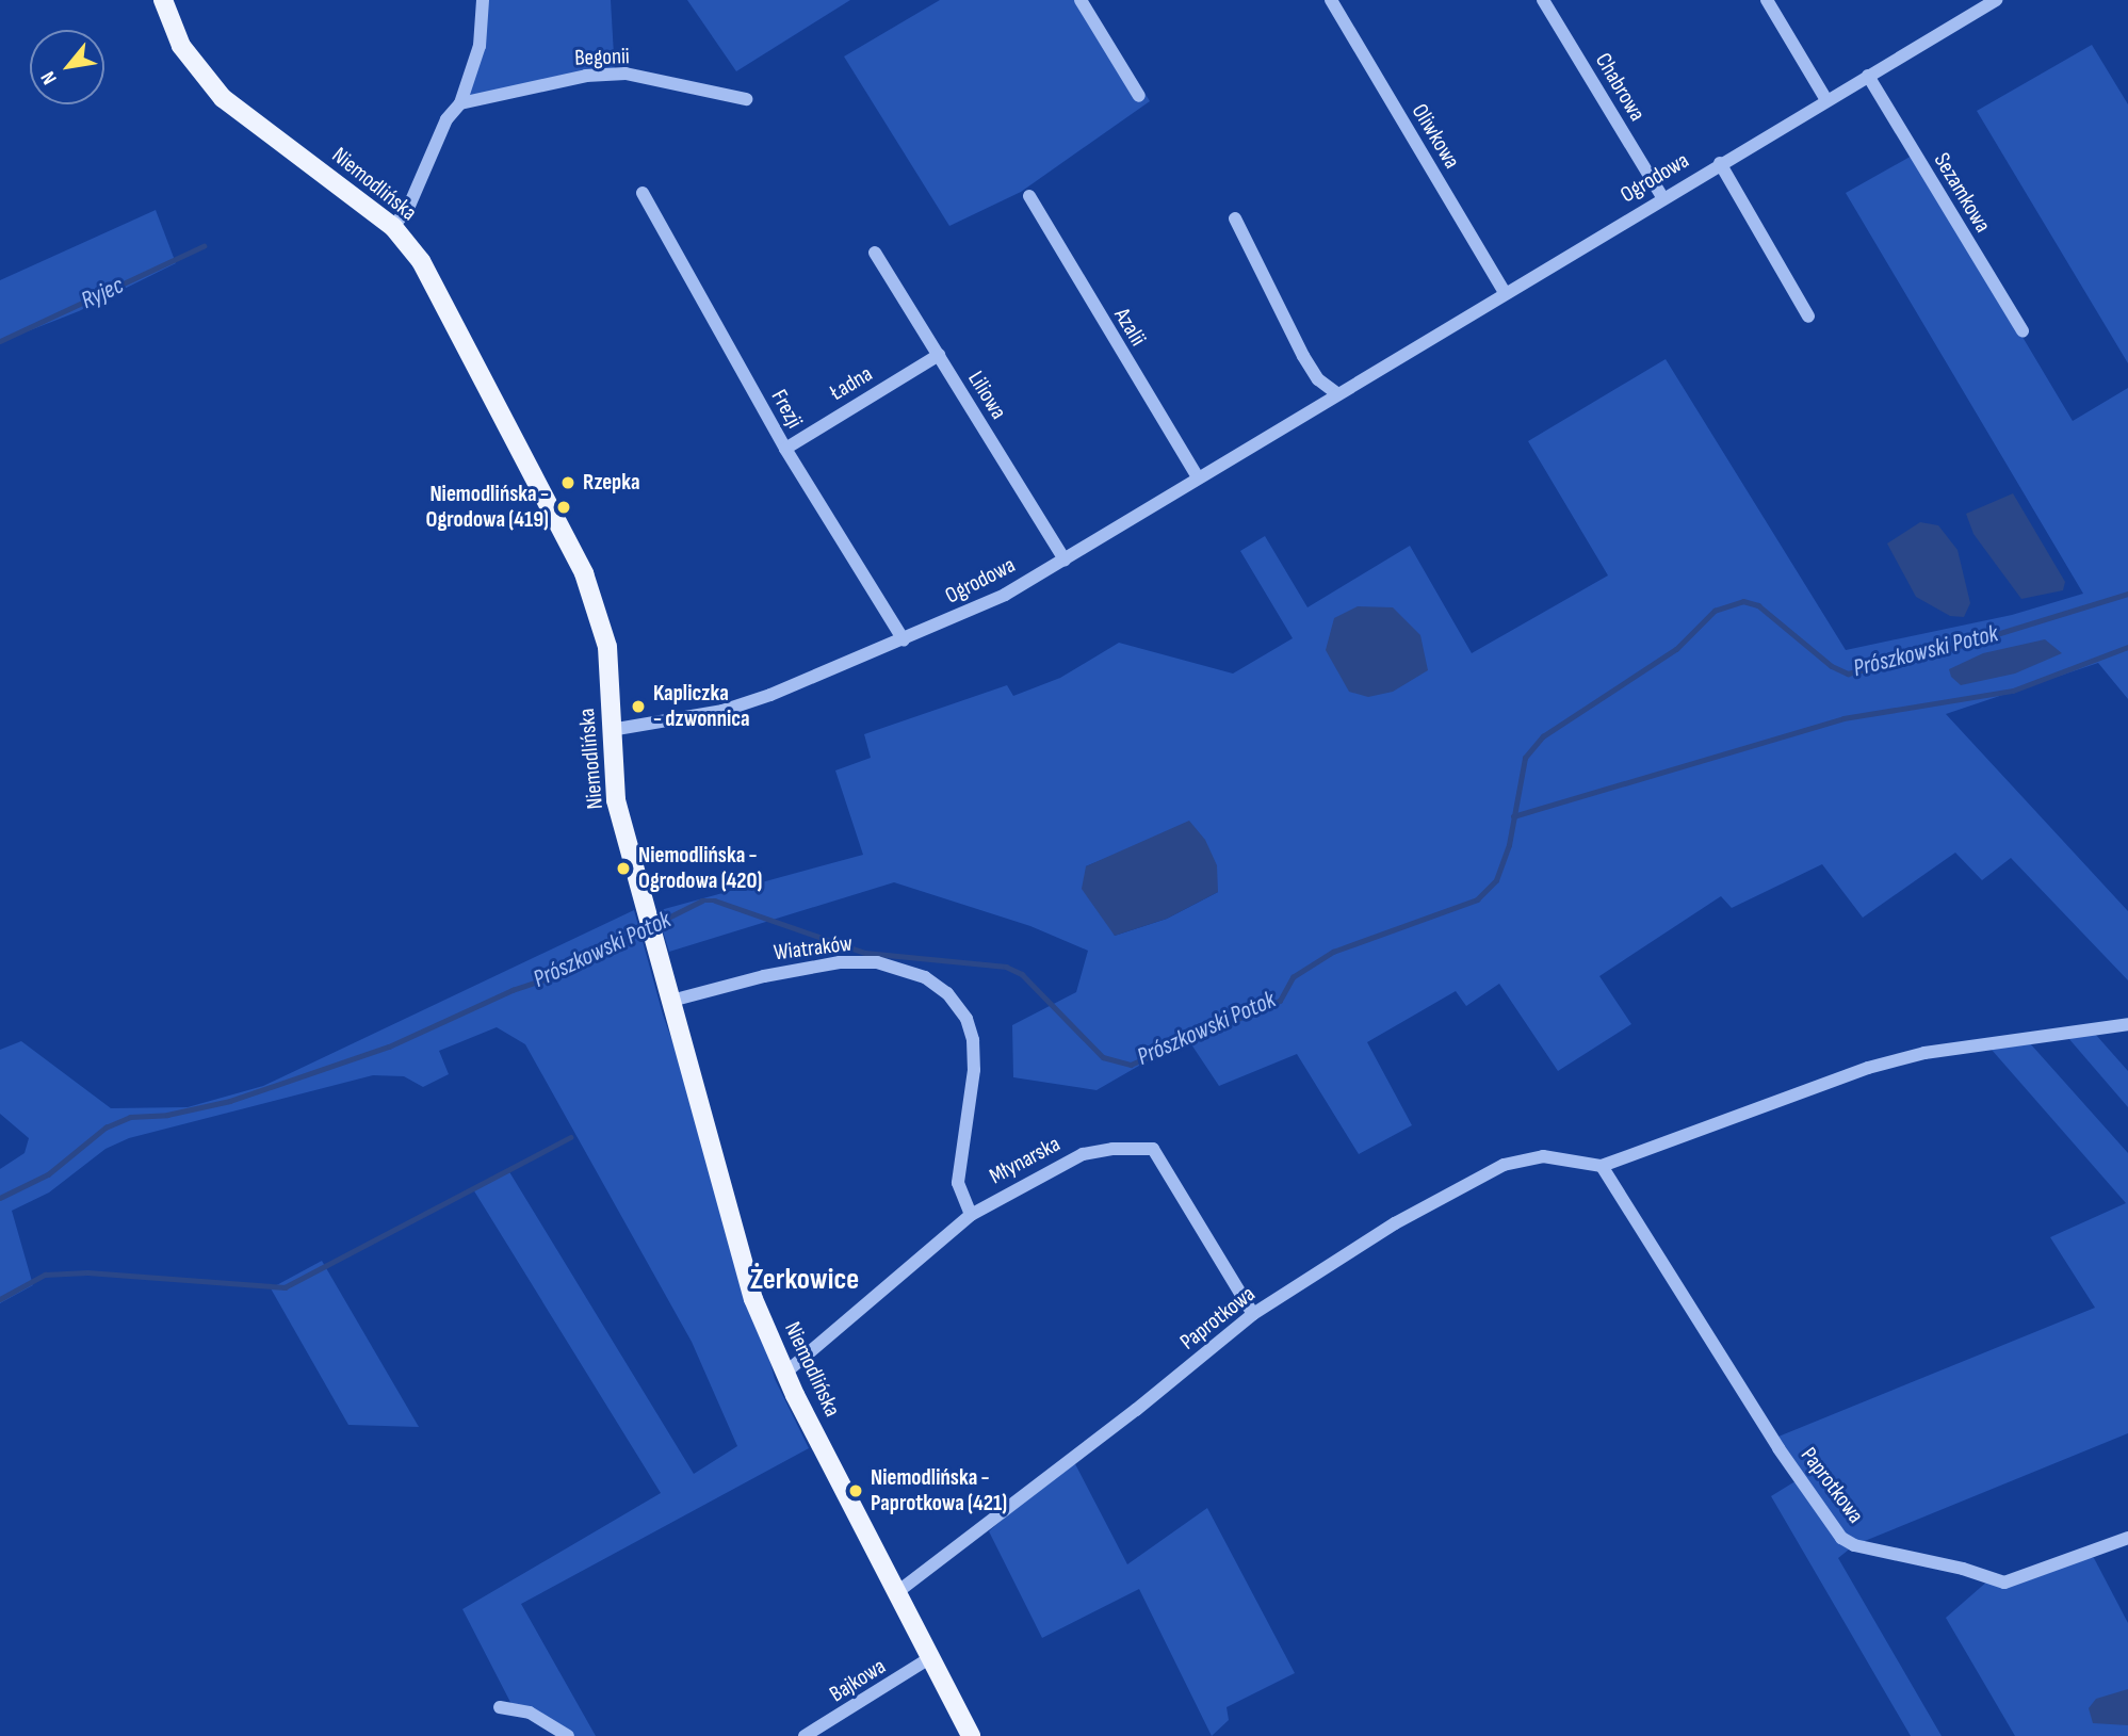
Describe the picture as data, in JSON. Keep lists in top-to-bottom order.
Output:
{
  "streets": {
    "main road": ["Niemodlińska"],
    "street": [
      "Begonii",
      "Chabrowa",
      "Oliwkowa",
      "Ogrodowa",
      "Sezamkowa",
      "Azalii",
      "Ładna",
      "Liliowa",
      "Frezji",
      "Wiatraków",
      "Młynarska",
      "Paprotkowa",
      "Bajkowa"
    ]
  },
  "crossings": [
    ["Chabrowa", "Ogrodowa"],
    ["Oliwkowa", "Ogrodowa"],
    ["Ogrodowa", "Niemodlińska"],
    ["Ogrodowa", "Sezamkowa"],
    ["Ogrodowa", "Azalii"],
    ["Ogrodowa", "Liliowa"],
    ["Ogrodowa", "Frezji"],
    ["Niemodlińska", "Wiatraków"],
    ["Niemodlińska", "Młynarska"],
    ["Niemodlińska", "Paprotkowa"],
    ["Niemodlińska", "Bajkowa"],
    ["Ładna", "Liliowa"],
    ["Ładna", "Frezji"],
    ["Wiatraków", "Młynarska"],
    ["Młynarska", "Paprotkowa"]
  ],
  "districts": ["Żerkowice"],
  "water": ["Ryjec", "Prószkowski Potok"],
  "places": [
    "Rzepka",
    "Niemodlińska - Ogrodowa (419)",
    "Kapliczka - dzwonnica",
    "Niemodlińska - Ogrodowa (420)",
    "Niemodlińska - Paprotkowa (421)"
  ],
  "north": "bottom left"
}
